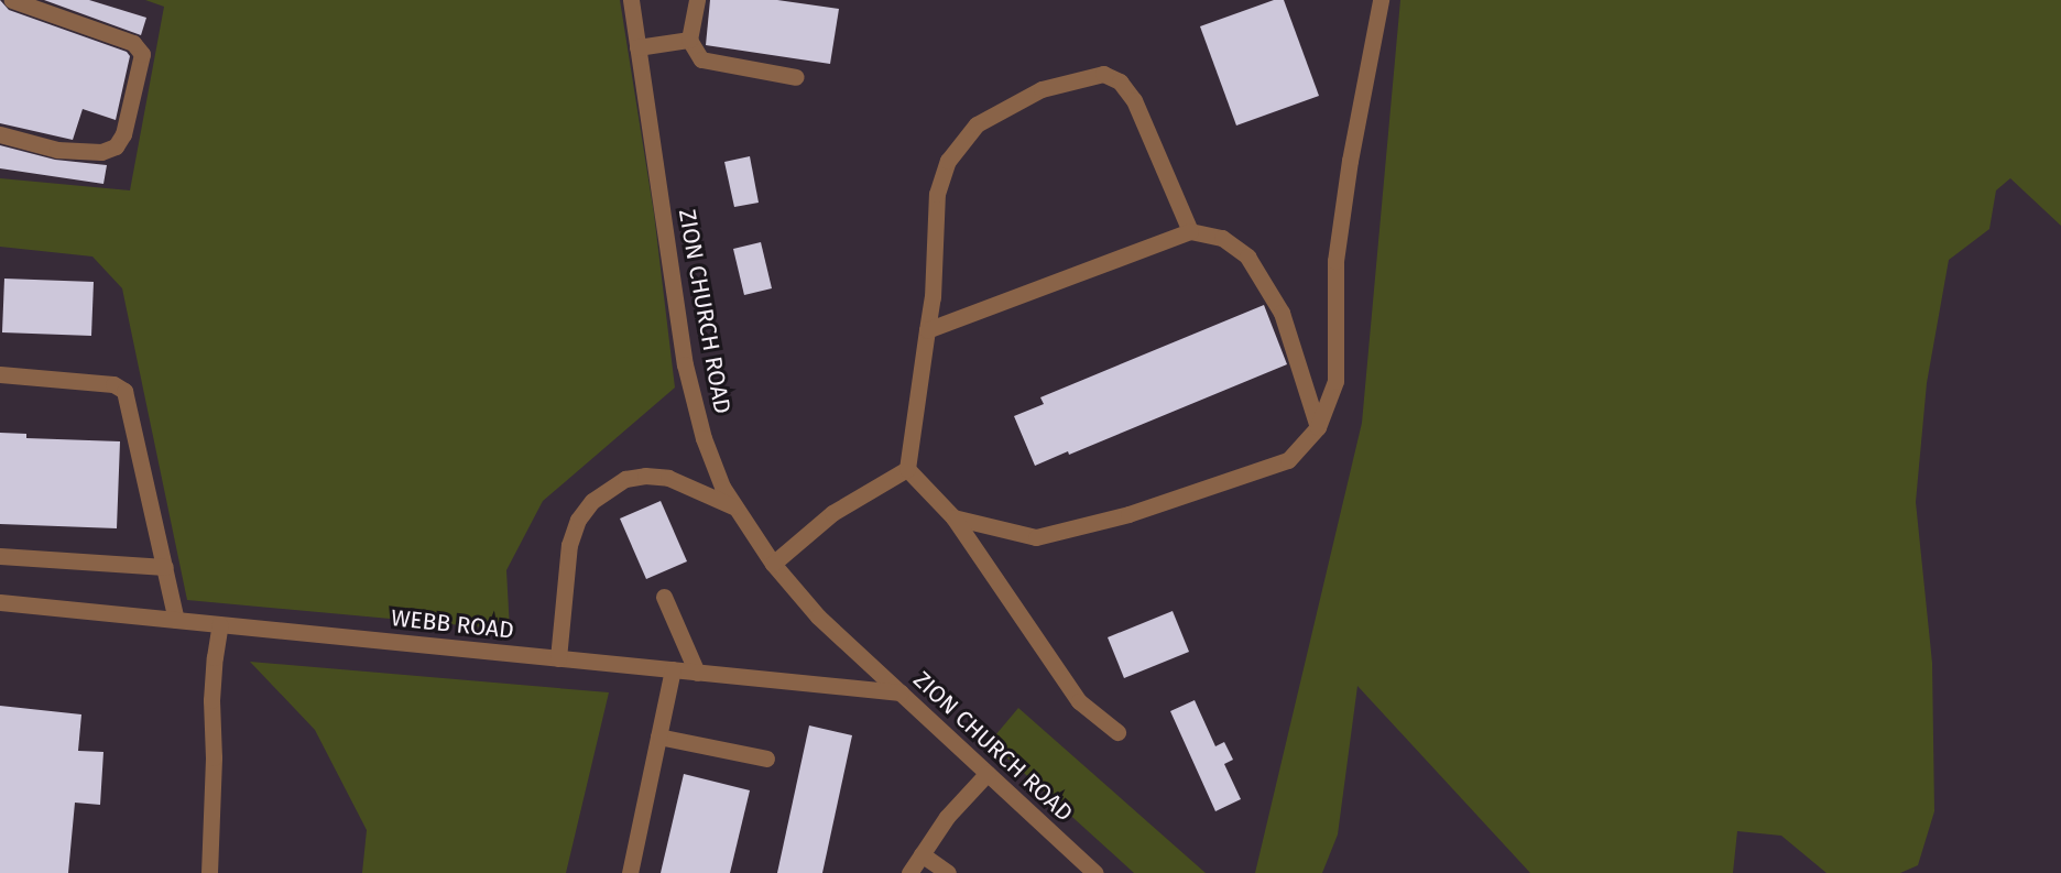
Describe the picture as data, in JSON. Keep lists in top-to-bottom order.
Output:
{
  "streets": {
    "street": ["ZION CHURCH ROAD", "WEBB ROAD"]
  },
  "crossings": [
    ["ZION CHURCH ROAD", "WEBB ROAD"]
  ]
}
